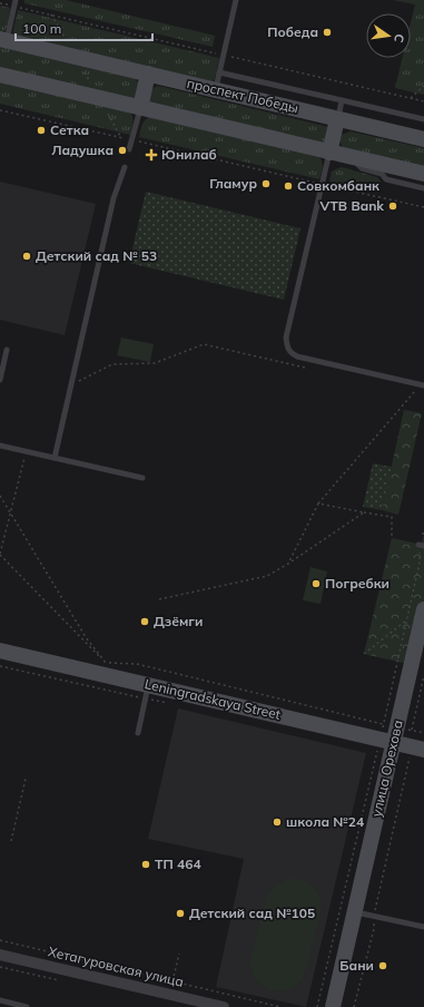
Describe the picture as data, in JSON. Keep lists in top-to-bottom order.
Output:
{
  "streets": {
    "main road": ["проспект Победы", "Leningradskaya Street", "улица Орехова"],
    "street": ["Хетагуровская улица"]
  },
  "crossings": [
    ["Leningradskaya Street", "улица Орехова"]
  ],
  "places": {
    "other": [
      "Победа",
      "Сетка",
      "Ладушка",
      "Гламур",
      "Совкомбанк",
      "VTB Bank",
      "Детский сад № 53",
      "Погребки",
      "Дзёмги",
      "школа №24",
      "ТП 464",
      "Детский сад №105",
      "Бани"
    ],
    "health": ["Юнилаб"]
  },
  "scale_bar": "100 m",
  "north": "right"
}
